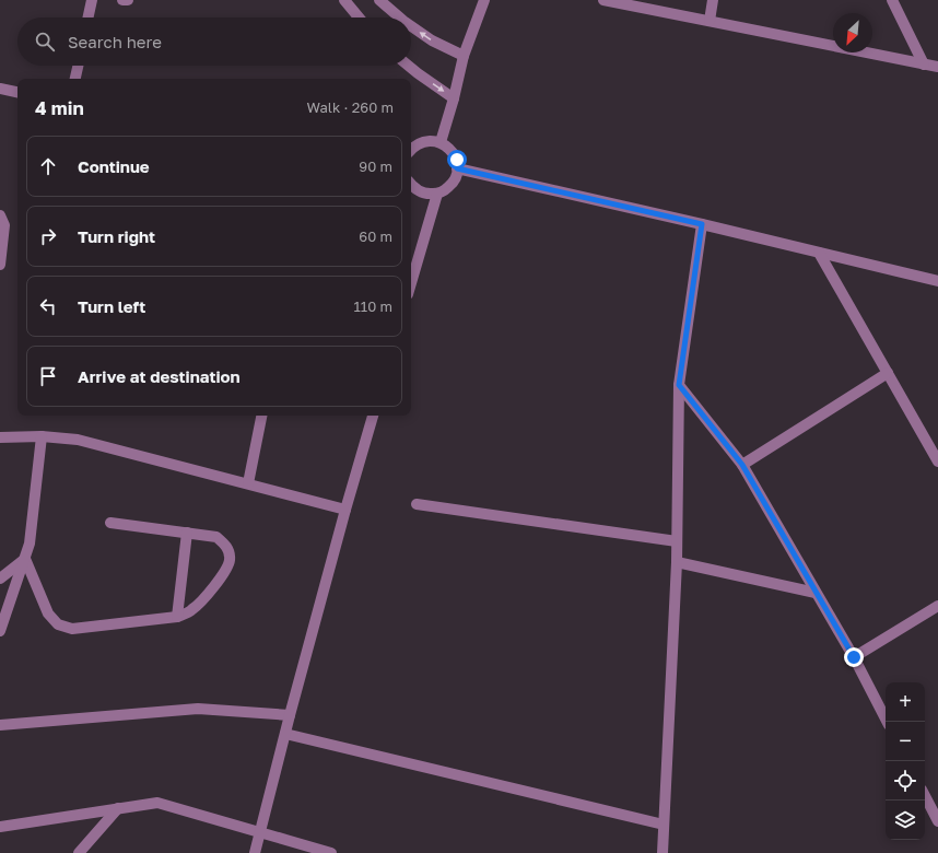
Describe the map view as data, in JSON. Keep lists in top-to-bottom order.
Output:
{
  "north": "bottom left",
  "page": {
    "search": "Search here",
    "heading": ["4 min", "Walk · 260 m"],
    "list": [
      ["Continue", "90 m"],
      ["Turn right", "60 m"],
      ["Turn left", "110 m"],
      "Arrive at destination"
    ],
    "map_buttons": ["+", "−"]
  }
}
